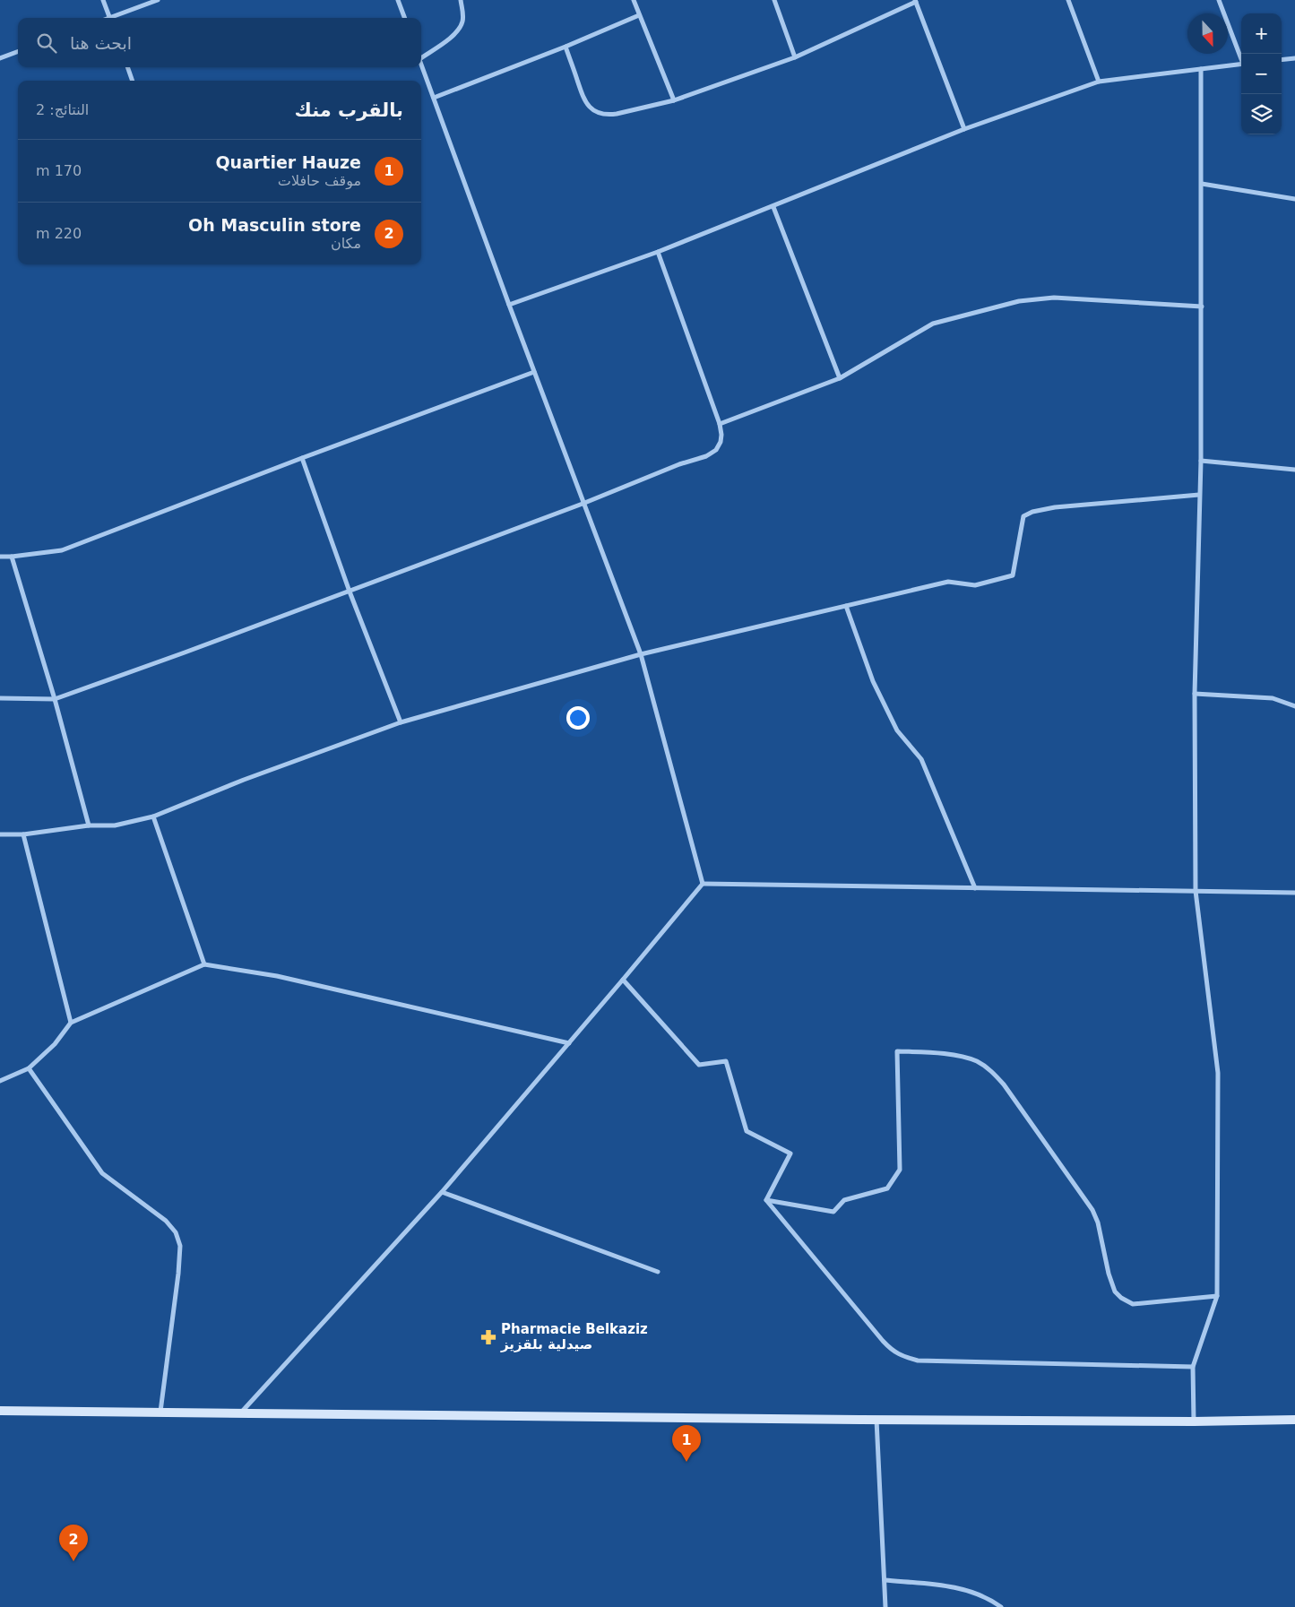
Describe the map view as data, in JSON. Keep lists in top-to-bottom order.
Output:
{
  "places": {
    "pharmacy": ["Pharmacie Belkaziz صيدلية بلقزيز"]
  },
  "north": "bottom",
  "page": {
    "map_buttons": ["+", "−"],
    "search": "ابحث هنا",
    "heading": ["بالقرب منك", "النتائج: 2"],
    "list": [
      {
        "mark": "1",
        "name": "Quartier Hauze",
        "note": "موقف حافلات",
        "value": "170 m"
      },
      {
        "mark": "2",
        "name": "Oh Masculin store",
        "note": "مكان",
        "value": "220 m"
      }
    ],
    "pins": ["1", "2"]
  }
}
